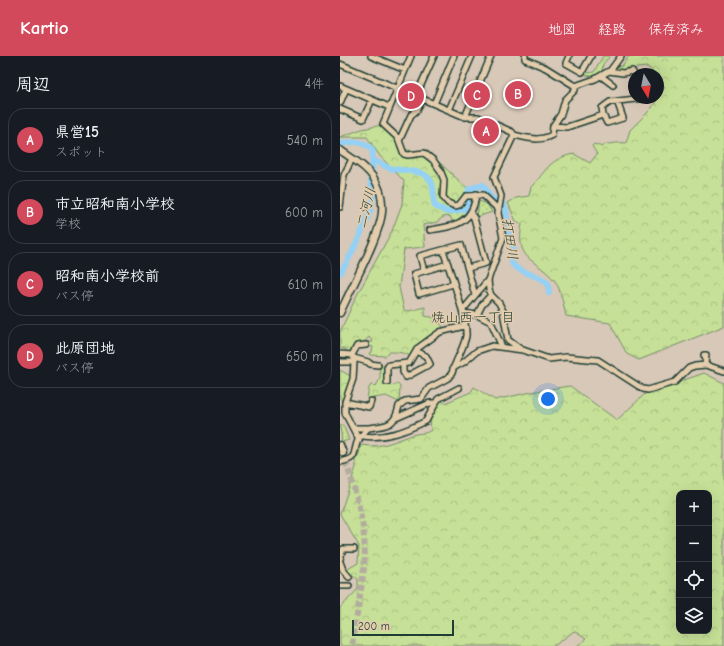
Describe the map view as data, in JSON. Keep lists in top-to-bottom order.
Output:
{
  "districts": ["焼山西一丁目"],
  "water": ["二河川", "打田川"],
  "scale_bar": "200 m",
  "north": "bottom",
  "page": {
    "header": "Kartio",
    "nav": ["地図", "経路", "保存済み"],
    "heading": ["周辺", "4件"],
    "pins": [
      "B",
      "C",
      "D",
      "A"
    ],
    "list": [
      {
        "mark": "A",
        "name": "県営15",
        "note": "スポット",
        "value": "540 m"
      },
      {
        "mark": "B",
        "name": "市立昭和南小学校",
        "note": "学校",
        "value": "600 m"
      },
      {
        "mark": "C",
        "name": "昭和南小学校前",
        "note": "バス停",
        "value": "610 m"
      },
      {
        "mark": "D",
        "name": "此原団地",
        "note": "バス停",
        "value": "650 m"
      }
    ],
    "map_buttons": ["+", "−"],
    "scale": "200 m"
  }
}
